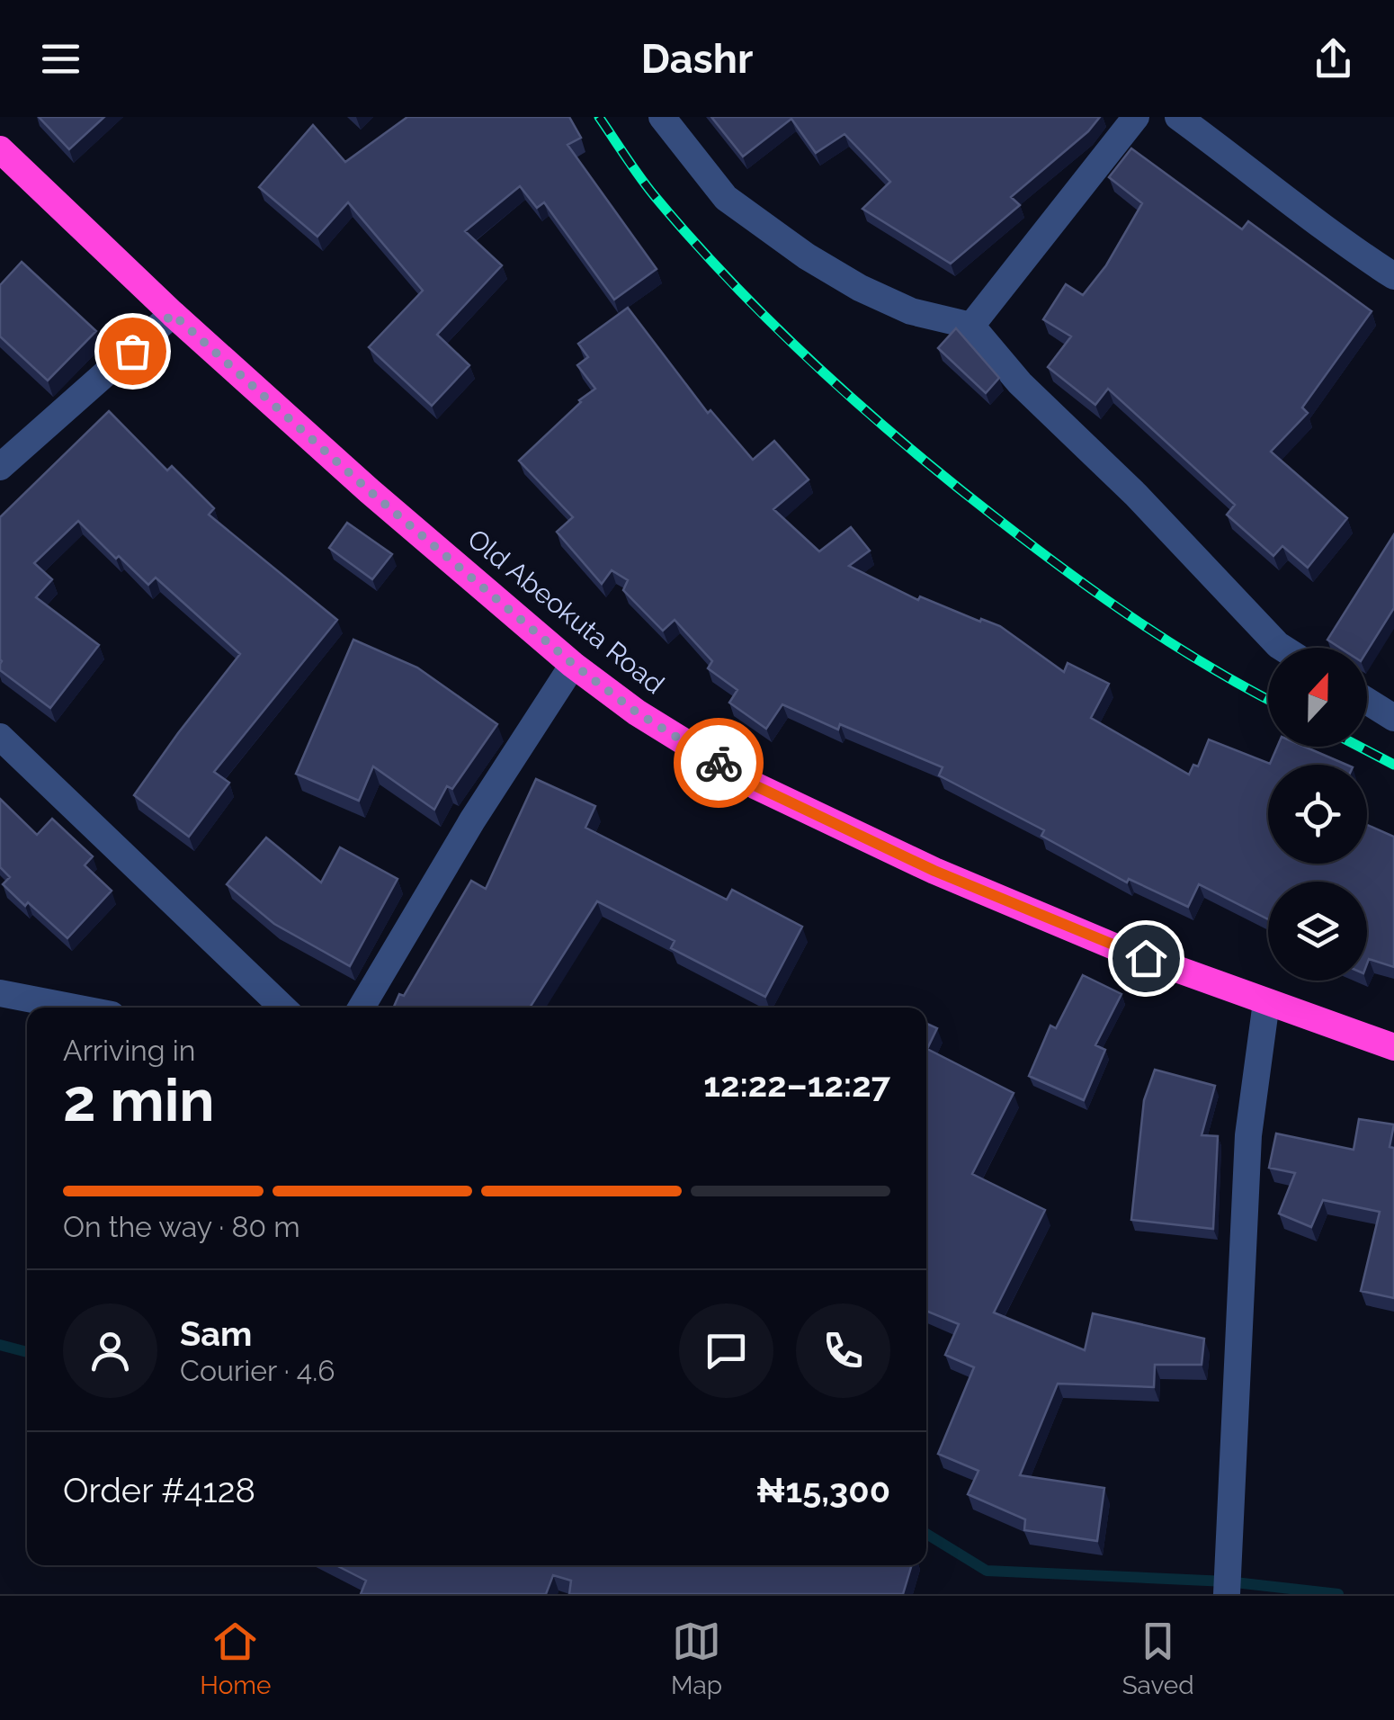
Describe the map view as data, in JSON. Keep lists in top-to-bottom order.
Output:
{
  "streets": {
    "highway": ["Old Abeokuta Road"]
  },
  "north": "top",
  "page": {
    "header": "Dashr",
    "heading": ["2 min", "Arriving in", "12:22–12:27"],
    "panel": [
      "Sam",
      "Courier · 4.6",
      "Order #4128",
      "₦15,300"
    ],
    "bar": "On the way · 80 m",
    "tabs": ["Home", "Map", "Saved"]
  }
}
